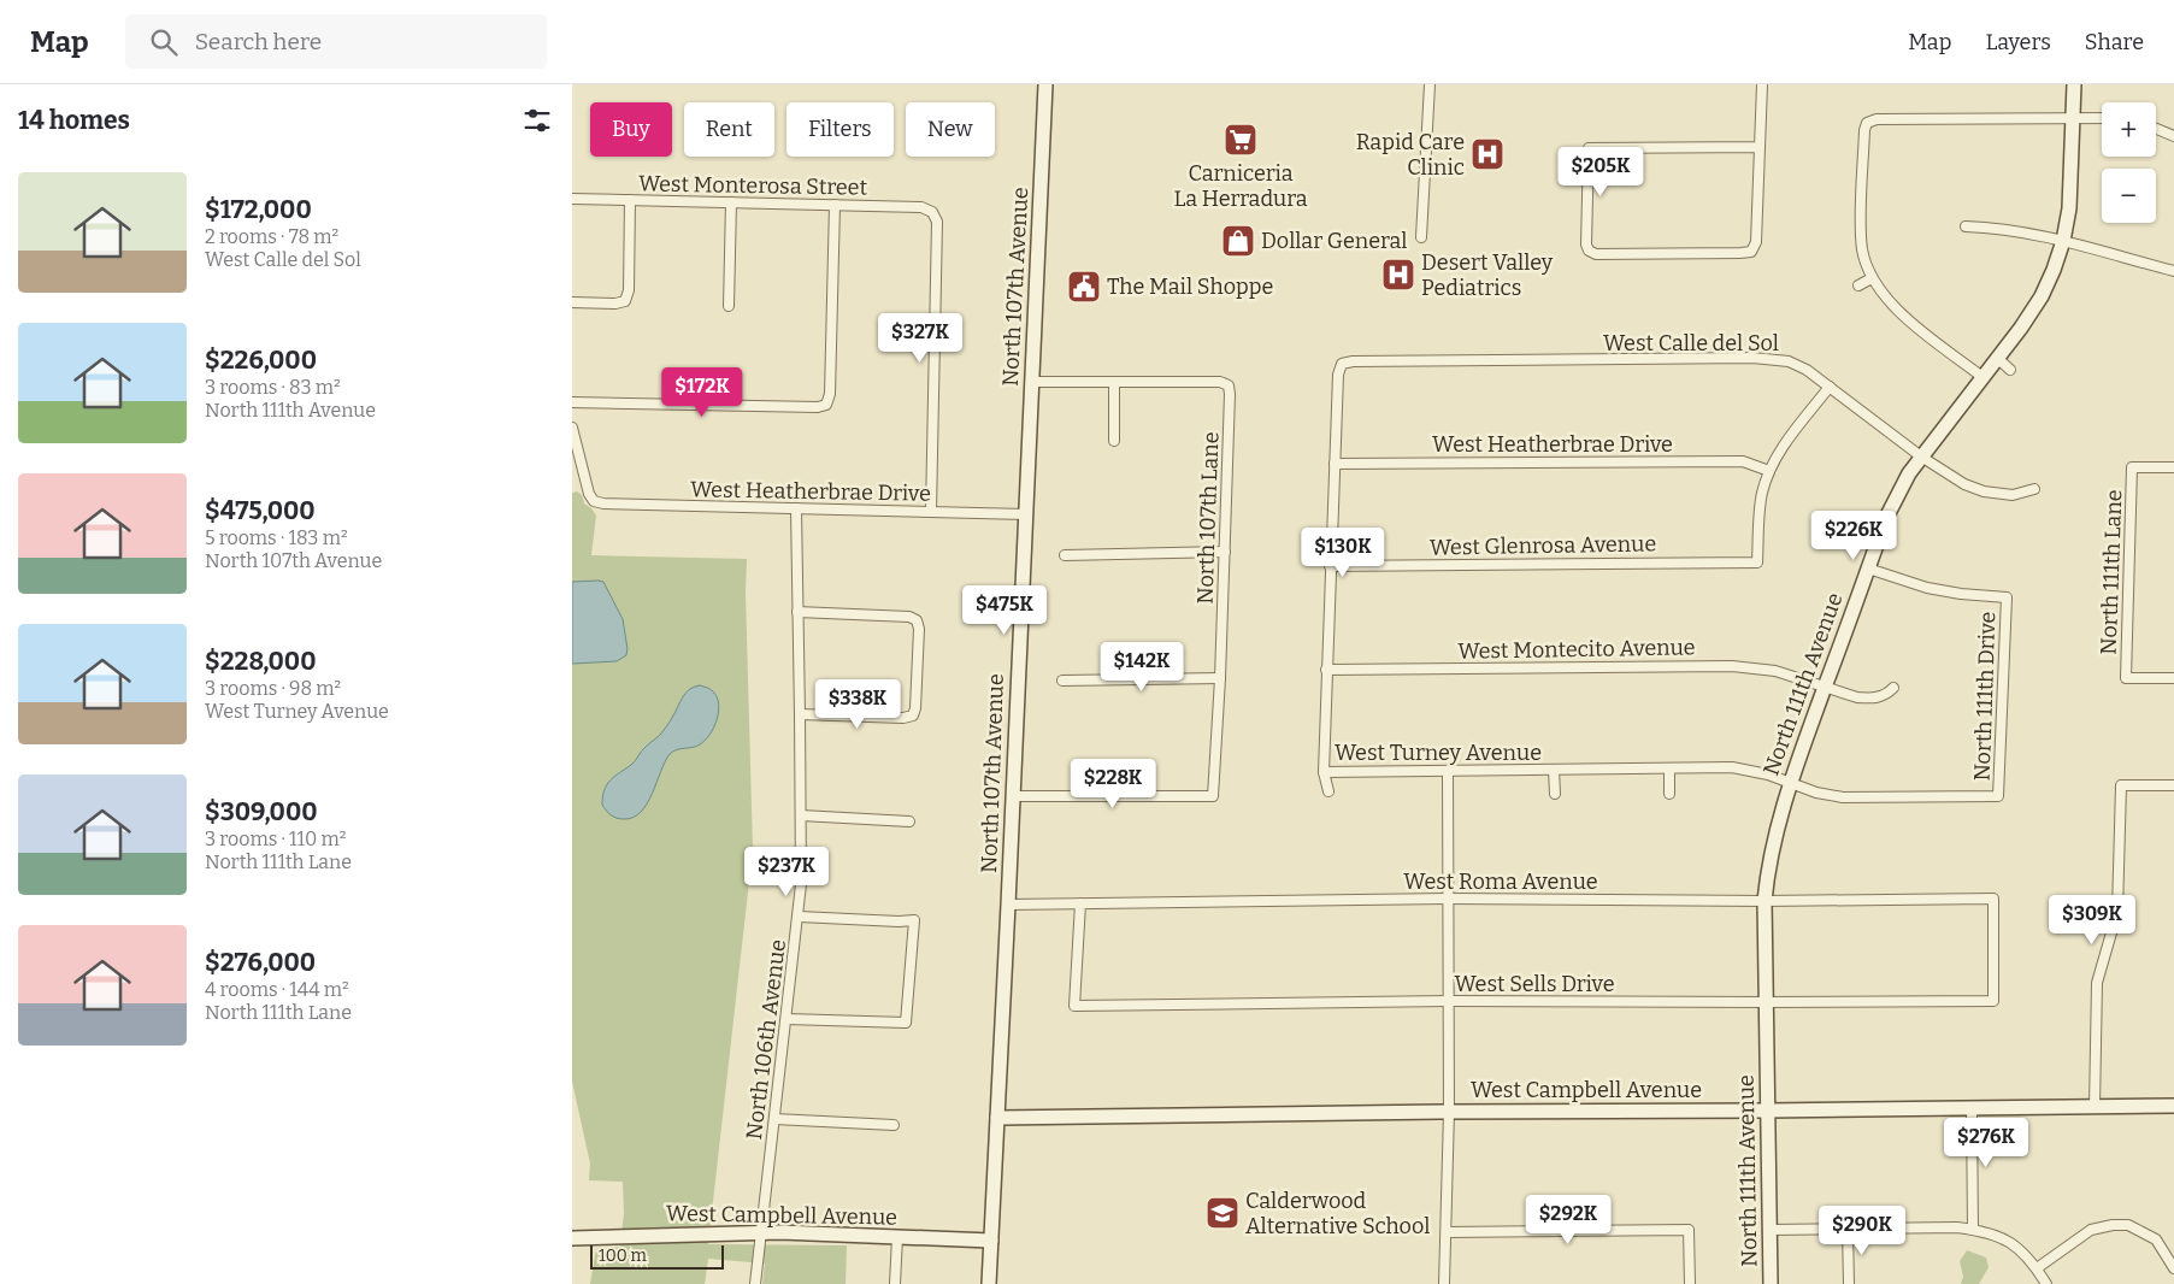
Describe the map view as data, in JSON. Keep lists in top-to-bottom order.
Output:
{
  "streets": {
    "street": [
      "West Monterosa Street",
      "North 107th Avenue",
      "West Calle del Sol",
      "West Heatherbrae Drive",
      "North 107th Lane",
      "West Glenrosa Avenue",
      "North 111th Lane",
      "West Montecito Avenue",
      "North 111th Avenue",
      "North 111th Drive",
      "West Turney Avenue",
      "West Roma Avenue",
      "West Sells Drive",
      "North 106th Avenue",
      "West Campbell Avenue"
    ]
  },
  "crossings": [
    ["West Monterosa Street", "West Heatherbrae Drive"],
    ["North 107th Avenue", "West Heatherbrae Drive"],
    ["North 107th Avenue", "North 107th Lane"],
    ["North 107th Avenue", "West Roma Avenue"],
    ["North 107th Avenue", "West Campbell Avenue"],
    ["West Calle del Sol", "West Heatherbrae Drive"],
    ["West Calle del Sol", "North 111th Avenue"],
    ["West Heatherbrae Drive", "West Glenrosa Avenue"],
    ["West Heatherbrae Drive", "North 106th Avenue"],
    ["West Montecito Avenue", "North 111th Avenue"],
    ["North 111th Avenue", "North 111th Drive"],
    ["North 111th Avenue", "West Turney Avenue"],
    ["North 111th Avenue", "West Roma Avenue"],
    ["North 111th Avenue", "West Sells Drive"],
    ["North 111th Avenue", "West Campbell Avenue"],
    ["North 111th Drive", "West Turney Avenue"],
    ["West Roma Avenue", "West Sells Drive"],
    ["North 106th Avenue", "West Campbell Avenue"]
  ],
  "places": {
    "supermarket": ["Carniceria La Herradura"],
    "hospital": ["Rapid Care Clinic", "Desert Valley Pediatrics"],
    "shop": ["Dollar General"],
    "public building": ["The Mail Shoppe"],
    "school or university": ["Calderwood Alternative School"]
  },
  "scale_bar": "100 m",
  "page": {
    "header": "Map",
    "search": "Search here",
    "nav": ["Map", "Layers", "Share"],
    "heading": "14 homes",
    "map_buttons": ["+", "−"],
    "chip": [
      "Buy",
      "Rent",
      "Filters",
      "New"
    ],
    "price": [
      "$205K",
      "$327K",
      "$172K",
      "$226K",
      "$130K",
      "$475K",
      "$142K",
      "$338K",
      "$228K",
      "$237K",
      "$309K",
      "$276K",
      "$292K",
      "$290K"
    ],
    "list": [
      {
        "name": "$172,000",
        "note": "2 rooms · 78 m² · West Calle del Sol"
      },
      {
        "name": "$226,000",
        "note": "3 rooms · 83 m² · North 111th Avenue"
      },
      {
        "name": "$475,000",
        "note": "5 rooms · 183 m² · North 107th Avenue"
      },
      {
        "name": "$228,000",
        "note": "3 rooms · 98 m² · West Turney Avenue"
      },
      {
        "name": "$309,000",
        "note": "3 rooms · 110 m² · North 111th Lane"
      },
      {
        "name": "$276,000",
        "note": "4 rooms · 144 m² · North 111th Lane"
      }
    ],
    "scale": "100 m"
  }
}
